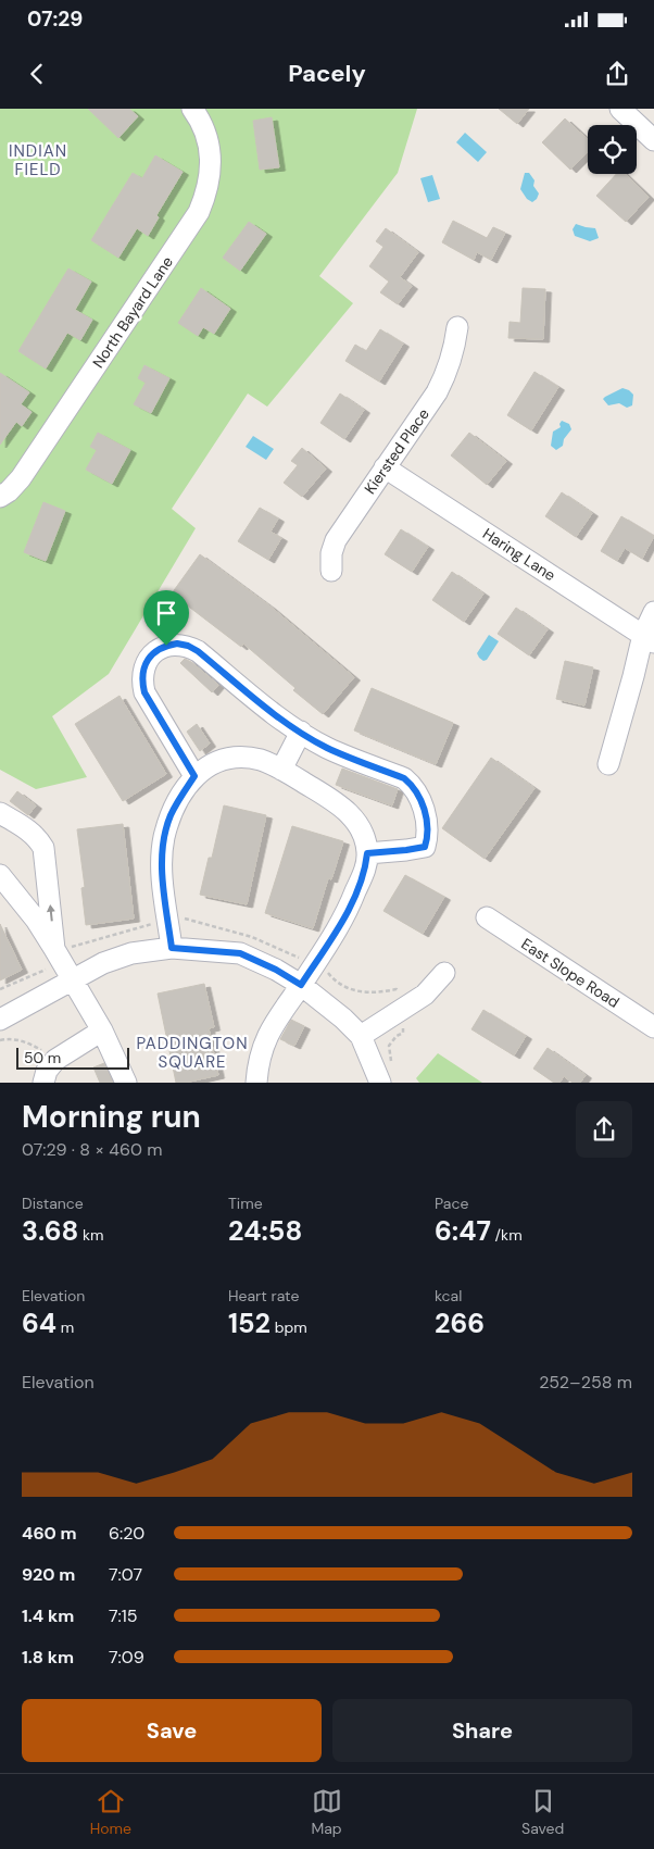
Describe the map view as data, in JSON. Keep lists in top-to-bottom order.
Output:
{
  "streets": {
    "street": [
      "North Bayard Lane",
      "Kiersted Place",
      "Haring Lane",
      "East Slope Road"
    ]
  },
  "crossings": [
    ["Kiersted Place", "Haring Lane"]
  ],
  "districts": ["INDIAN FIELD", "PADDINGTON SQUARE"],
  "scale_bar": "50 m",
  "page": {
    "status": "07:29",
    "header": "Pacely",
    "scale": "50 m",
    "heading": ["Morning run", "07:29 · 8 × 460 m"],
    "stats": [
      ["Distance", "3.68 km"],
      ["Time", "24:58"],
      ["Pace", "6:47 /km"],
      ["Elevation", "64 m"],
      ["Heart rate", "152 bpm"],
      ["kcal", "266"]
    ],
    "chart": ["Elevation", "252–258 m"],
    "list": [
      {
        "name": "460 m",
        "note": "6:20"
      },
      {
        "name": "920 m",
        "note": "7:07"
      },
      {
        "name": "1.4 km",
        "note": "7:15"
      },
      {
        "name": "1.8 km",
        "note": "7:09"
      }
    ],
    "buttons": ["Save", "Share"],
    "tabs": ["Home", "Map", "Saved"]
  }
}
